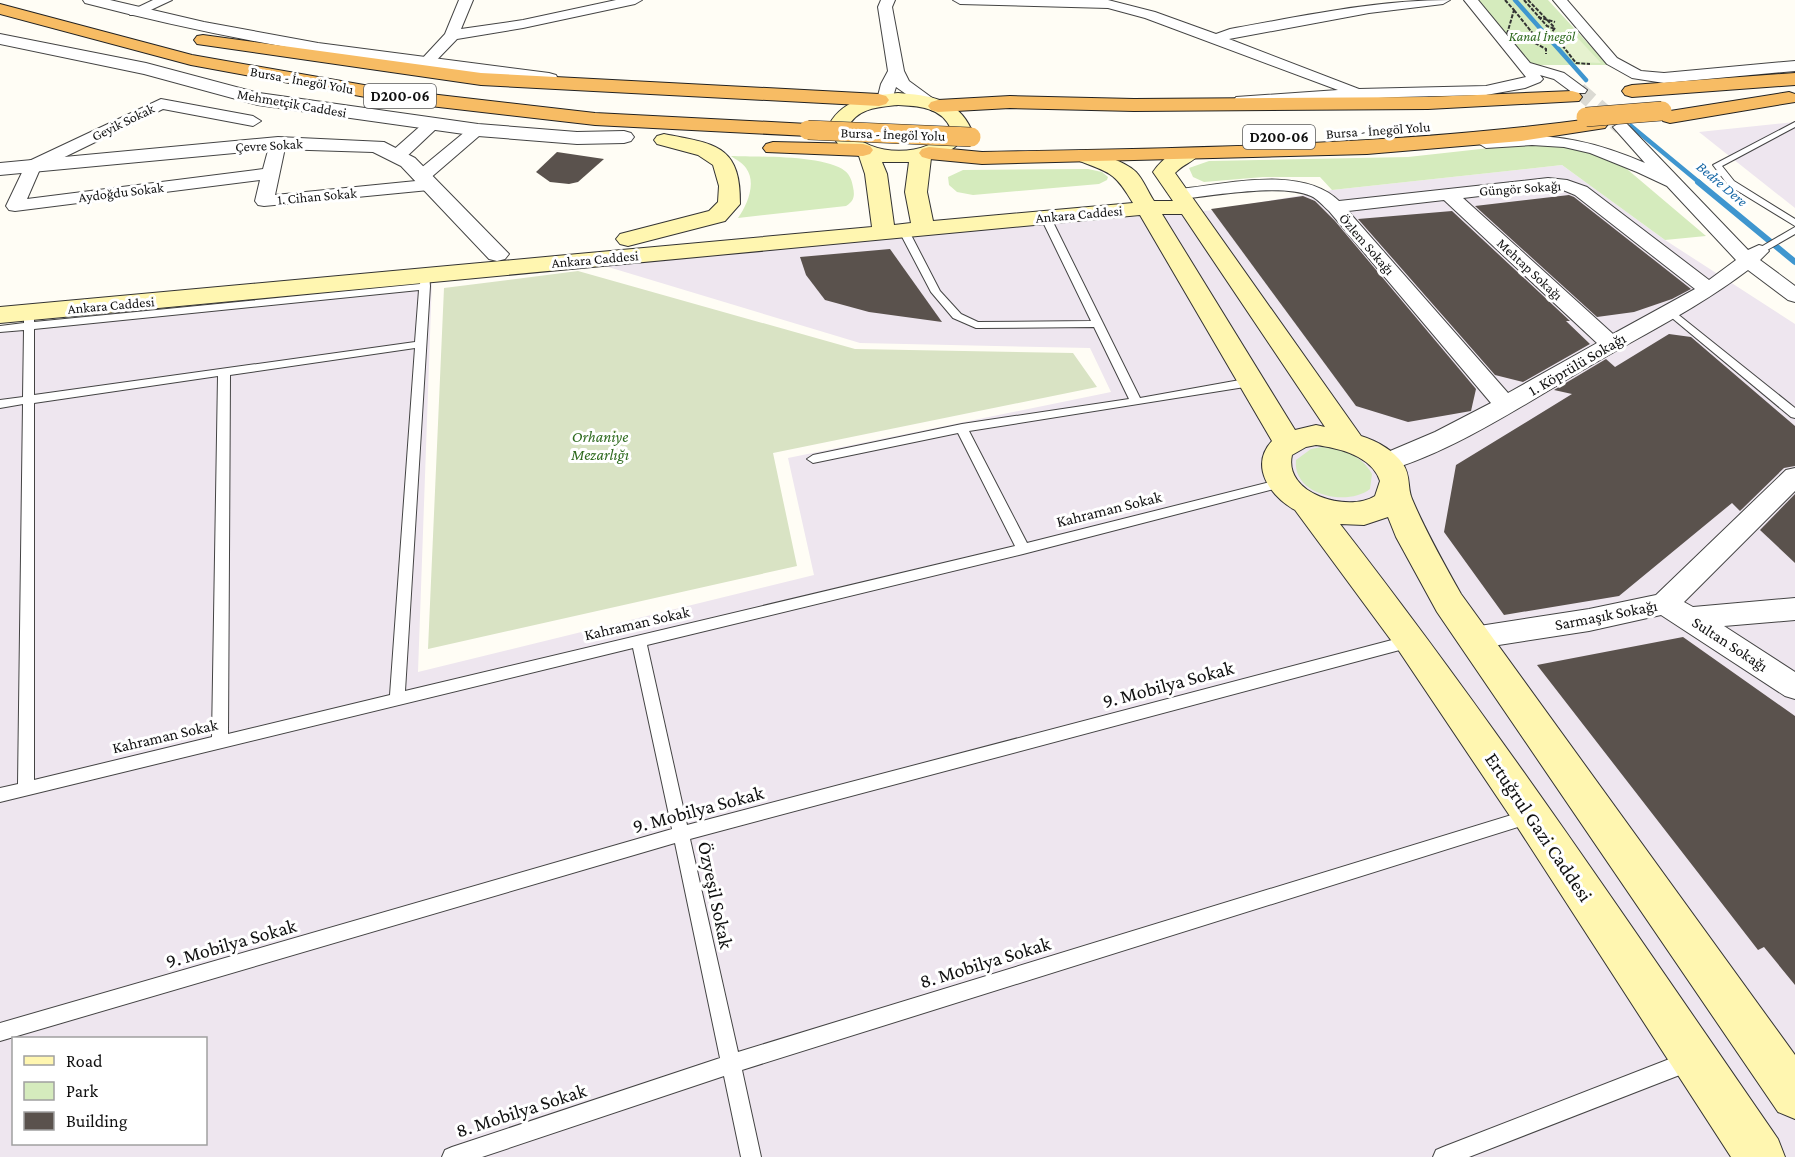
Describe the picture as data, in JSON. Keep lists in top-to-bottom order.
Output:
{
  "streets": {
    "highway": ["Bursa - İnegöl Yolu", "D200-06"],
    "main road": ["Ankara Caddesi", "Ertuğrul Gazi Caddesi"],
    "street": [
      "Mehmetçik Caddesi",
      "Geyik Sokak",
      "Çevre Sokak",
      "Güngör Sokağı",
      "Aydoğdu Sokak",
      "1. Cihan Sokak",
      "Özlem Sokağı",
      "Mehtap Sokağı",
      "1. Köprülü Sokağı",
      "Sarmaşık Sokağı",
      "Sultan Sokağı"
    ],
    "lane": [
      "Kahraman Sokak",
      "9. Mobilya Sokak",
      "Özyeşil Sokak",
      "8. Mobilya Sokak"
    ]
  },
  "crossings": [
    ["Geyik Sokak", "Çevre Sokak"],
    ["Geyik Sokak", "Aydoğdu Sokak"],
    ["Çevre Sokak", "Aydoğdu Sokak"],
    ["Çevre Sokak", "1. Cihan Sokak"],
    ["Çevre Sokak", "Ankara Caddesi"],
    ["Güngör Sokağı", "Özlem Sokağı"],
    ["Güngör Sokağı", "Mehtap Sokağı"],
    ["Güngör Sokağı", "1. Köprülü Sokağı"],
    ["Aydoğdu Sokak", "1. Cihan Sokak"],
    ["Ankara Caddesi", "Özlem Sokağı"],
    ["Özlem Sokağı", "1. Köprülü Sokağı"],
    ["Mehtap Sokağı", "1. Köprülü Sokağı"],
    ["1. Köprülü Sokağı", "Kahraman Sokak"],
    ["1. Köprülü Sokağı", "Ertuğrul Gazi Caddesi"],
    ["Kahraman Sokak", "Ertuğrul Gazi Caddesi"],
    ["Kahraman Sokak", "Özyeşil Sokak"],
    ["Sarmaşık Sokağı", "Sultan Sokağı"],
    ["9. Mobilya Sokak", "Ertuğrul Gazi Caddesi"],
    ["9. Mobilya Sokak", "Özyeşil Sokak"],
    ["Ertuğrul Gazi Caddesi", "8. Mobilya Sokak"],
    ["Özyeşil Sokak", "8. Mobilya Sokak"]
  ],
  "water": ["Bedre Dere"],
  "parks": ["Kanal İnegöl", "Orhaniye Mezarlığı"],
  "legend": ["Road", "Park", "Building"]
}
